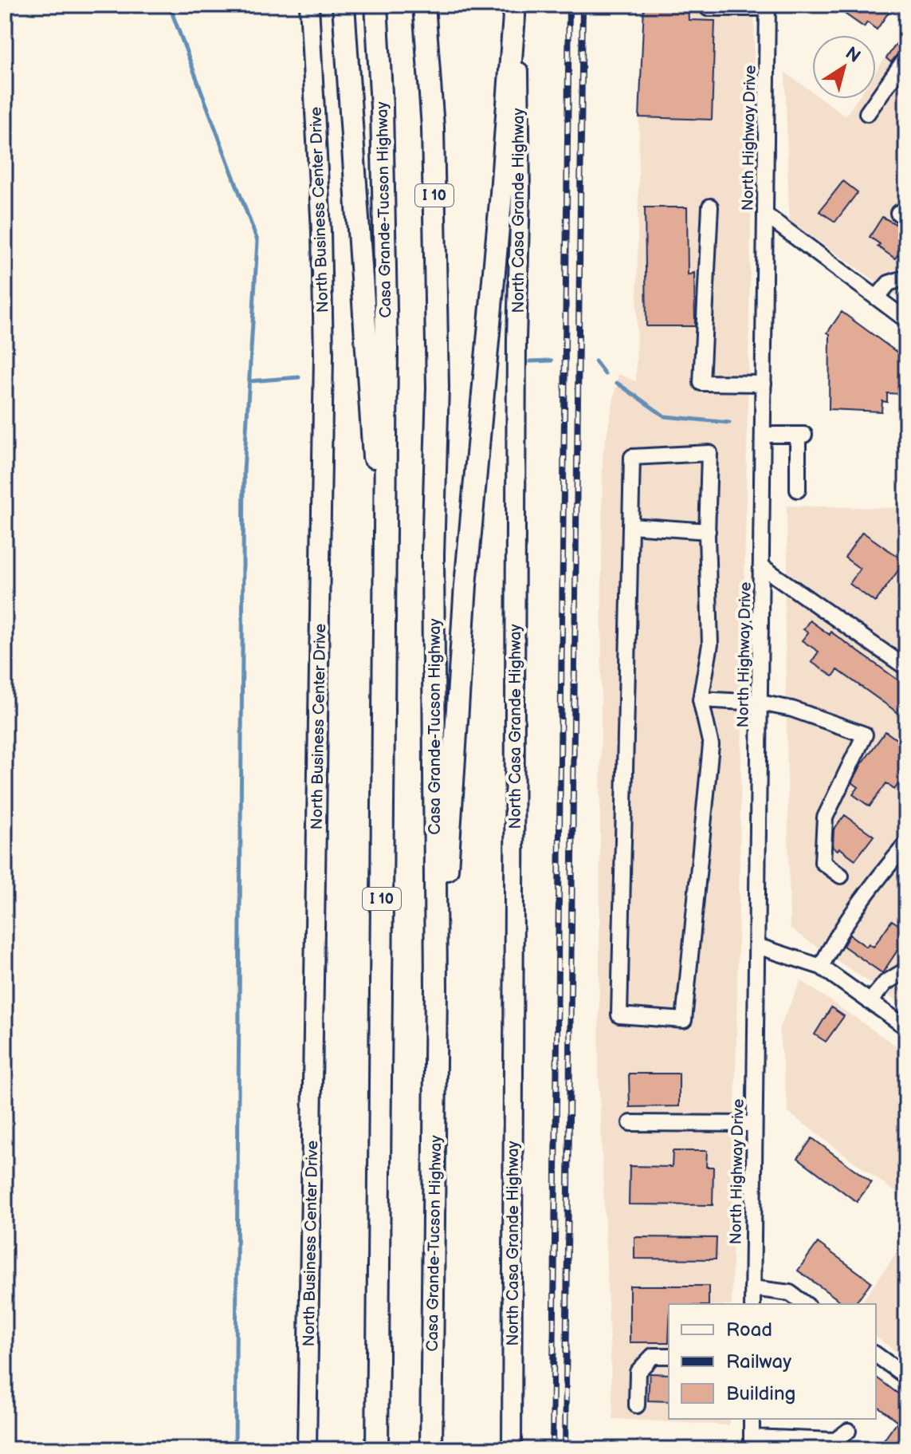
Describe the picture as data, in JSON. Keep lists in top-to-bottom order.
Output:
{
  "streets": {
    "highway": ["I 10", "Casa Grande-Tucson Highway"],
    "main road": ["North Business Center Drive", "North Casa Grande Highway"],
    "street": ["North Highway Drive"]
  },
  "legend": ["Road", "Railway", "Building"],
  "north": "top right"
}
